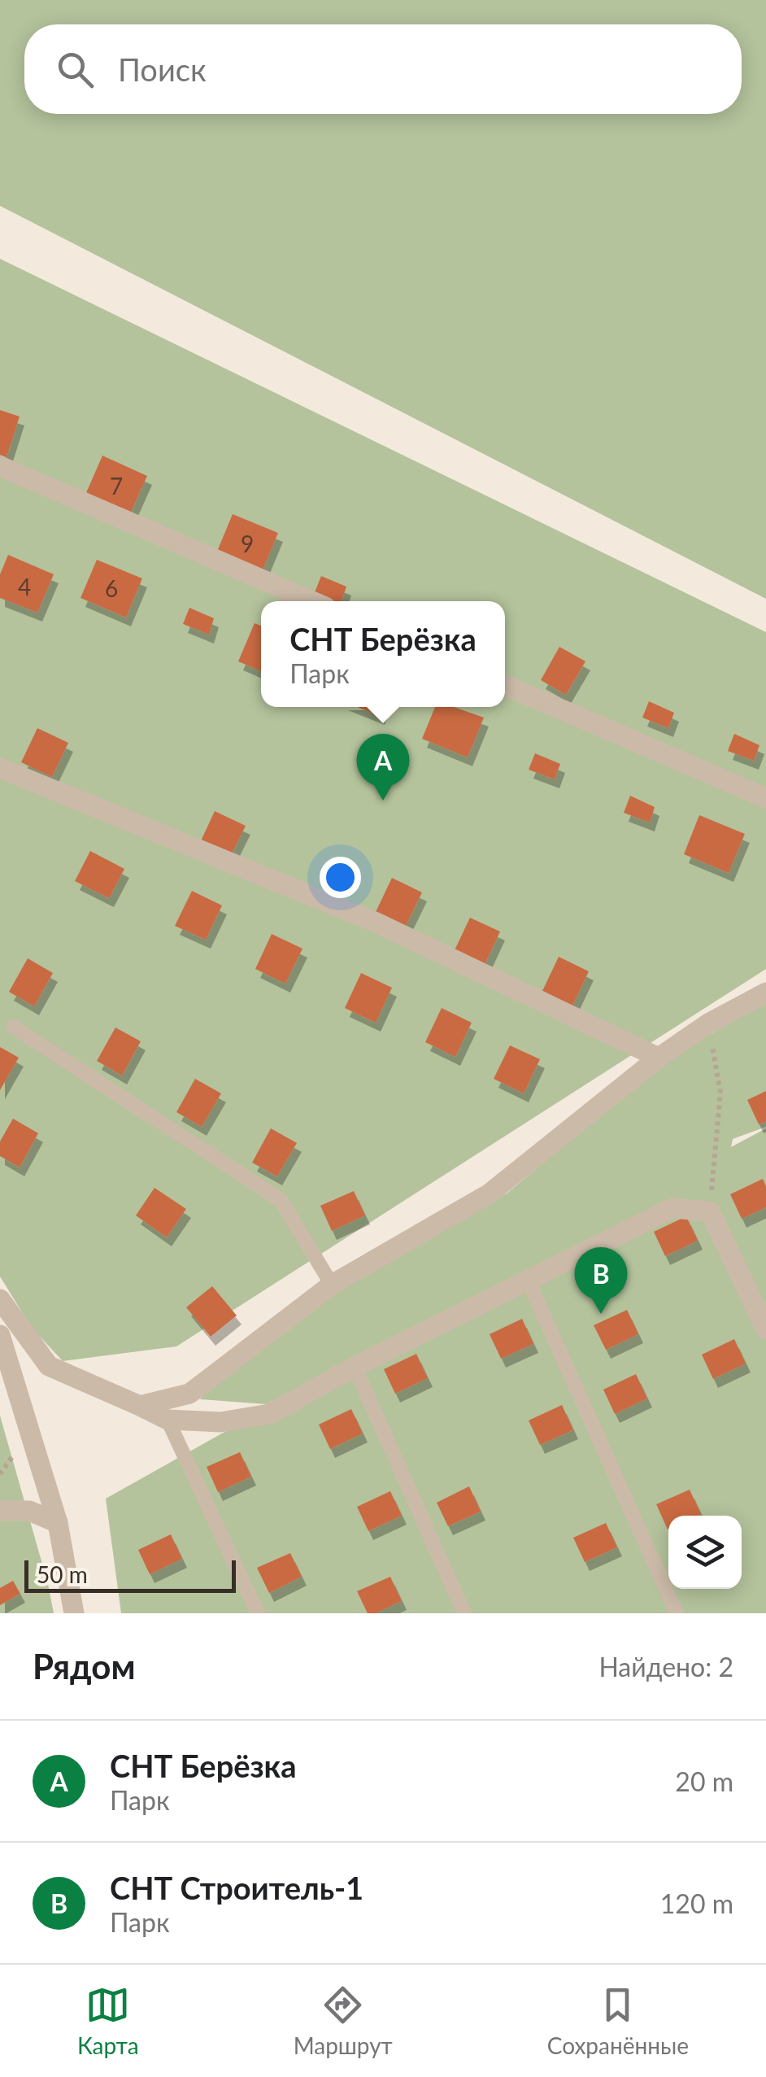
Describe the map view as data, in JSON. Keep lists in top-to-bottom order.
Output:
{
  "house_numbers": [
    "7",
    "9",
    "4",
    "6"
  ],
  "scale_bar": "50 m",
  "page": {
    "search": "Поиск",
    "popup": ["СНТ Берёзка", "Парк"],
    "pins": ["A", "B"],
    "scale": "50 m",
    "heading": ["Рядом", "Найдено: 2"],
    "list": [
      {
        "mark": "A",
        "name": "СНТ Берёзка",
        "note": "Парк",
        "value": "20 m"
      },
      {
        "mark": "B",
        "name": "СНТ Строитель-1",
        "note": "Парк",
        "value": "120 m"
      }
    ],
    "nav": ["Карта", "Маршрут", "Сохранённые"]
  }
}
